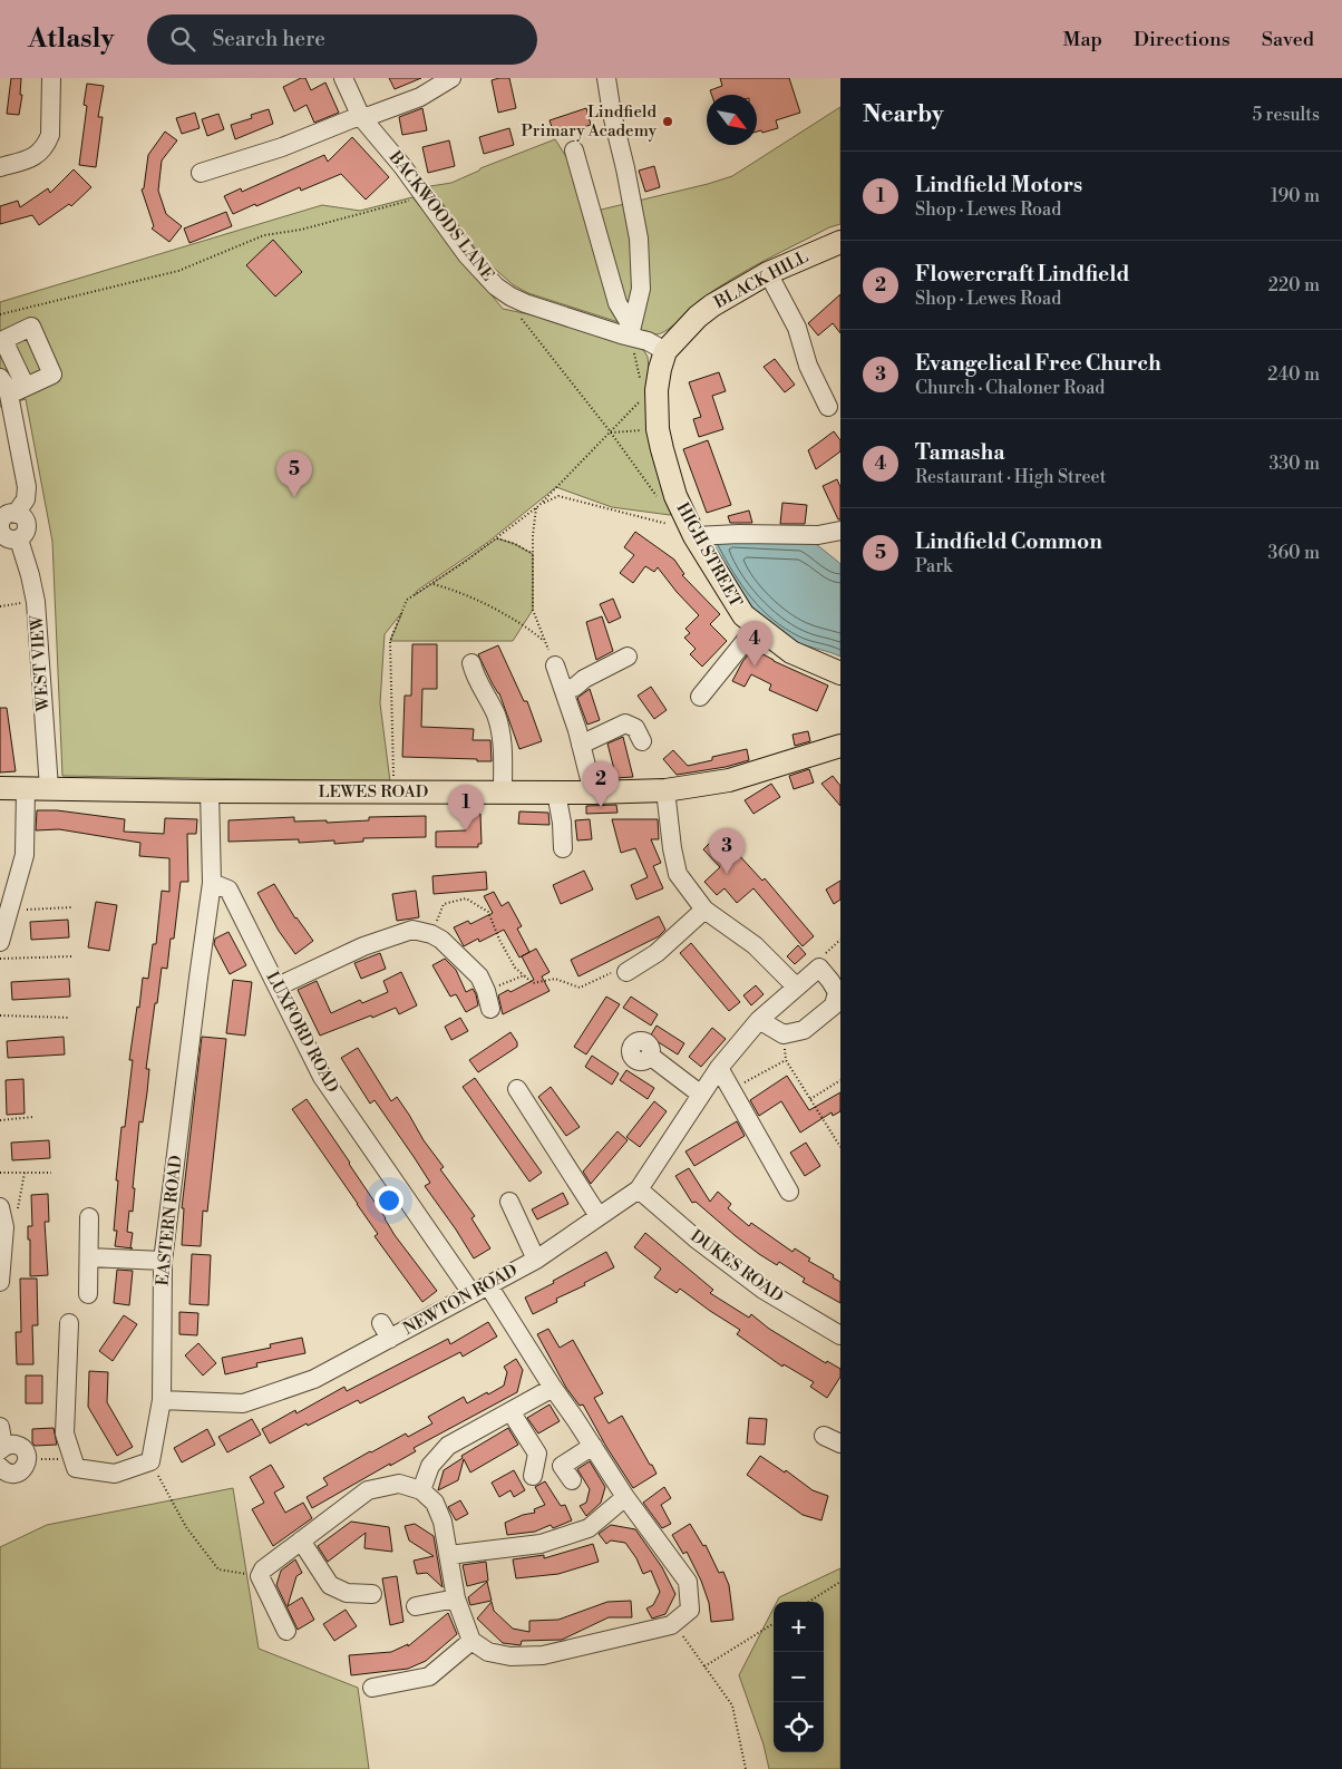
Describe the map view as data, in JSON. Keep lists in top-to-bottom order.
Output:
{
  "streets": {
    "main road": ["BLACK HILL", "HIGH STREET", "LEWES ROAD"],
    "street": [
      "BACKWOODS LANE",
      "WEST VIEW",
      "LUXFORD ROAD",
      "EASTERN ROAD",
      "DUKES ROAD",
      "NEWTON ROAD"
    ]
  },
  "crossings": [
    ["BACKWOODS LANE", "BLACK HILL"],
    ["BACKWOODS LANE", "HIGH STREET"],
    ["BLACK HILL", "HIGH STREET"],
    ["WEST VIEW", "LEWES ROAD"],
    ["LEWES ROAD", "EASTERN ROAD"],
    ["LUXFORD ROAD", "EASTERN ROAD"],
    ["LUXFORD ROAD", "NEWTON ROAD"],
    ["EASTERN ROAD", "NEWTON ROAD"],
    ["DUKES ROAD", "NEWTON ROAD"]
  ],
  "places": ["Lindfield Primary Academy"],
  "north": "bottom right",
  "page": {
    "header": "Atlasly",
    "search": "Search here",
    "nav": ["Map", "Directions", "Saved"],
    "heading": ["Nearby", "5 results"],
    "list": [
      {
        "mark": "1",
        "name": "Lindfield Motors",
        "note": "Shop · Lewes Road",
        "value": "190 m"
      },
      {
        "mark": "2",
        "name": "Flowercraft Lindfield",
        "note": "Shop · Lewes Road",
        "value": "220 m"
      },
      {
        "mark": "3",
        "name": "Evangelical Free Church",
        "note": "Church · Chaloner Road",
        "value": "240 m"
      },
      {
        "mark": "4",
        "name": "Tamasha",
        "note": "Restaurant · High Street",
        "value": "330 m"
      },
      {
        "mark": "5",
        "name": "Lindfield Common",
        "note": "Park",
        "value": "360 m"
      }
    ],
    "pins": [
      "5",
      "4",
      "2",
      "1",
      "3"
    ],
    "map_buttons": ["+", "−"]
  }
}
